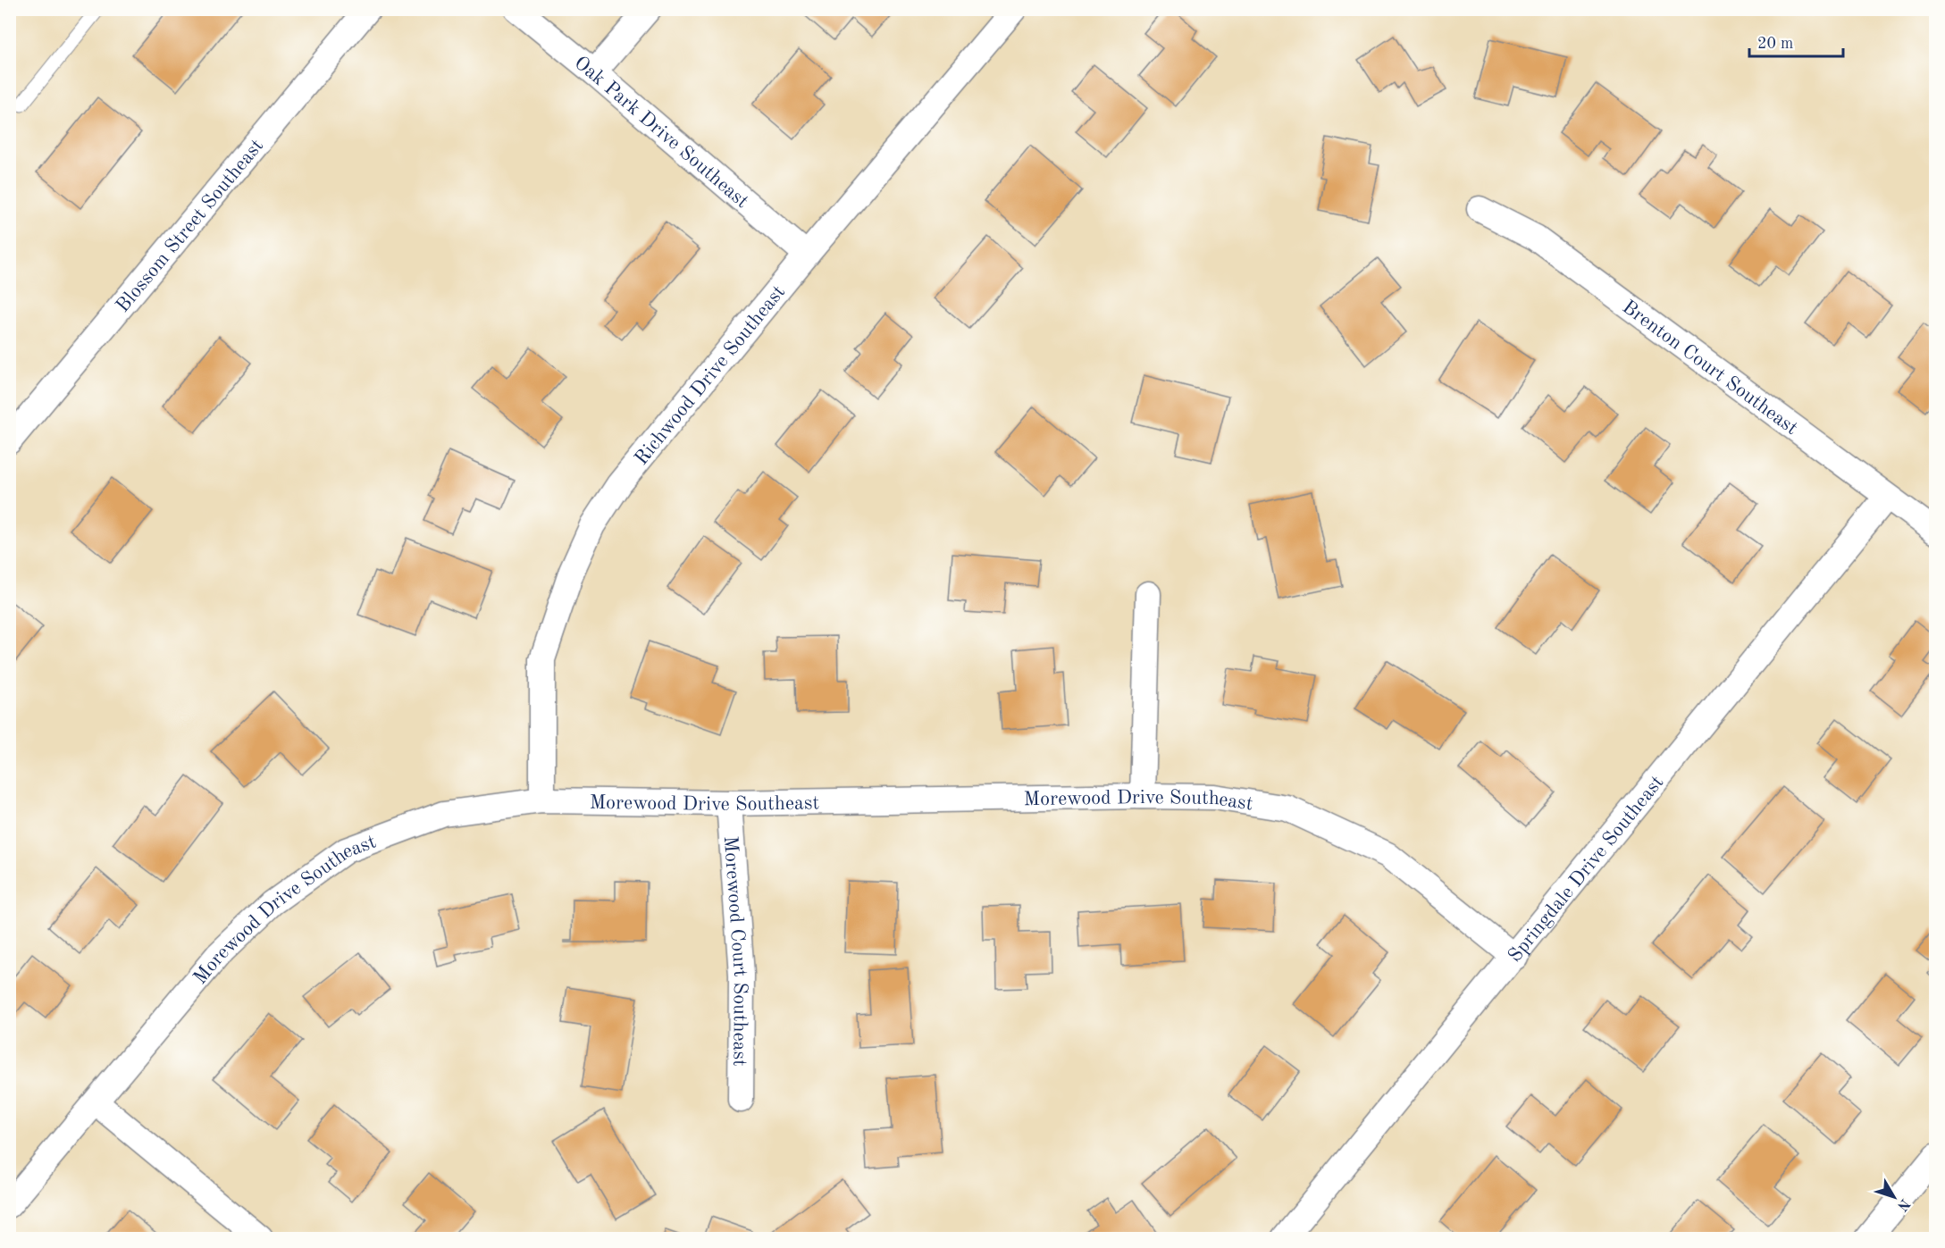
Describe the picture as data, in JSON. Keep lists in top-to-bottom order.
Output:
{
  "streets": {
    "street": [
      "Oak Park Drive Southeast",
      "Blossom Street Southeast",
      "Brenton Court Southeast",
      "Richwood Drive Southeast",
      "Morewood Drive Southeast",
      "Springdale Drive Southeast",
      "Morewood Court Southeast"
    ]
  },
  "crossings": [
    ["Oak Park Drive Southeast", "Richwood Drive Southeast"],
    ["Brenton Court Southeast", "Springdale Drive Southeast"],
    ["Richwood Drive Southeast", "Morewood Drive Southeast"],
    ["Morewood Drive Southeast", "Springdale Drive Southeast"],
    ["Morewood Drive Southeast", "Morewood Court Southeast"]
  ],
  "scale_bar": "20 m",
  "north": "bottom right"
}
